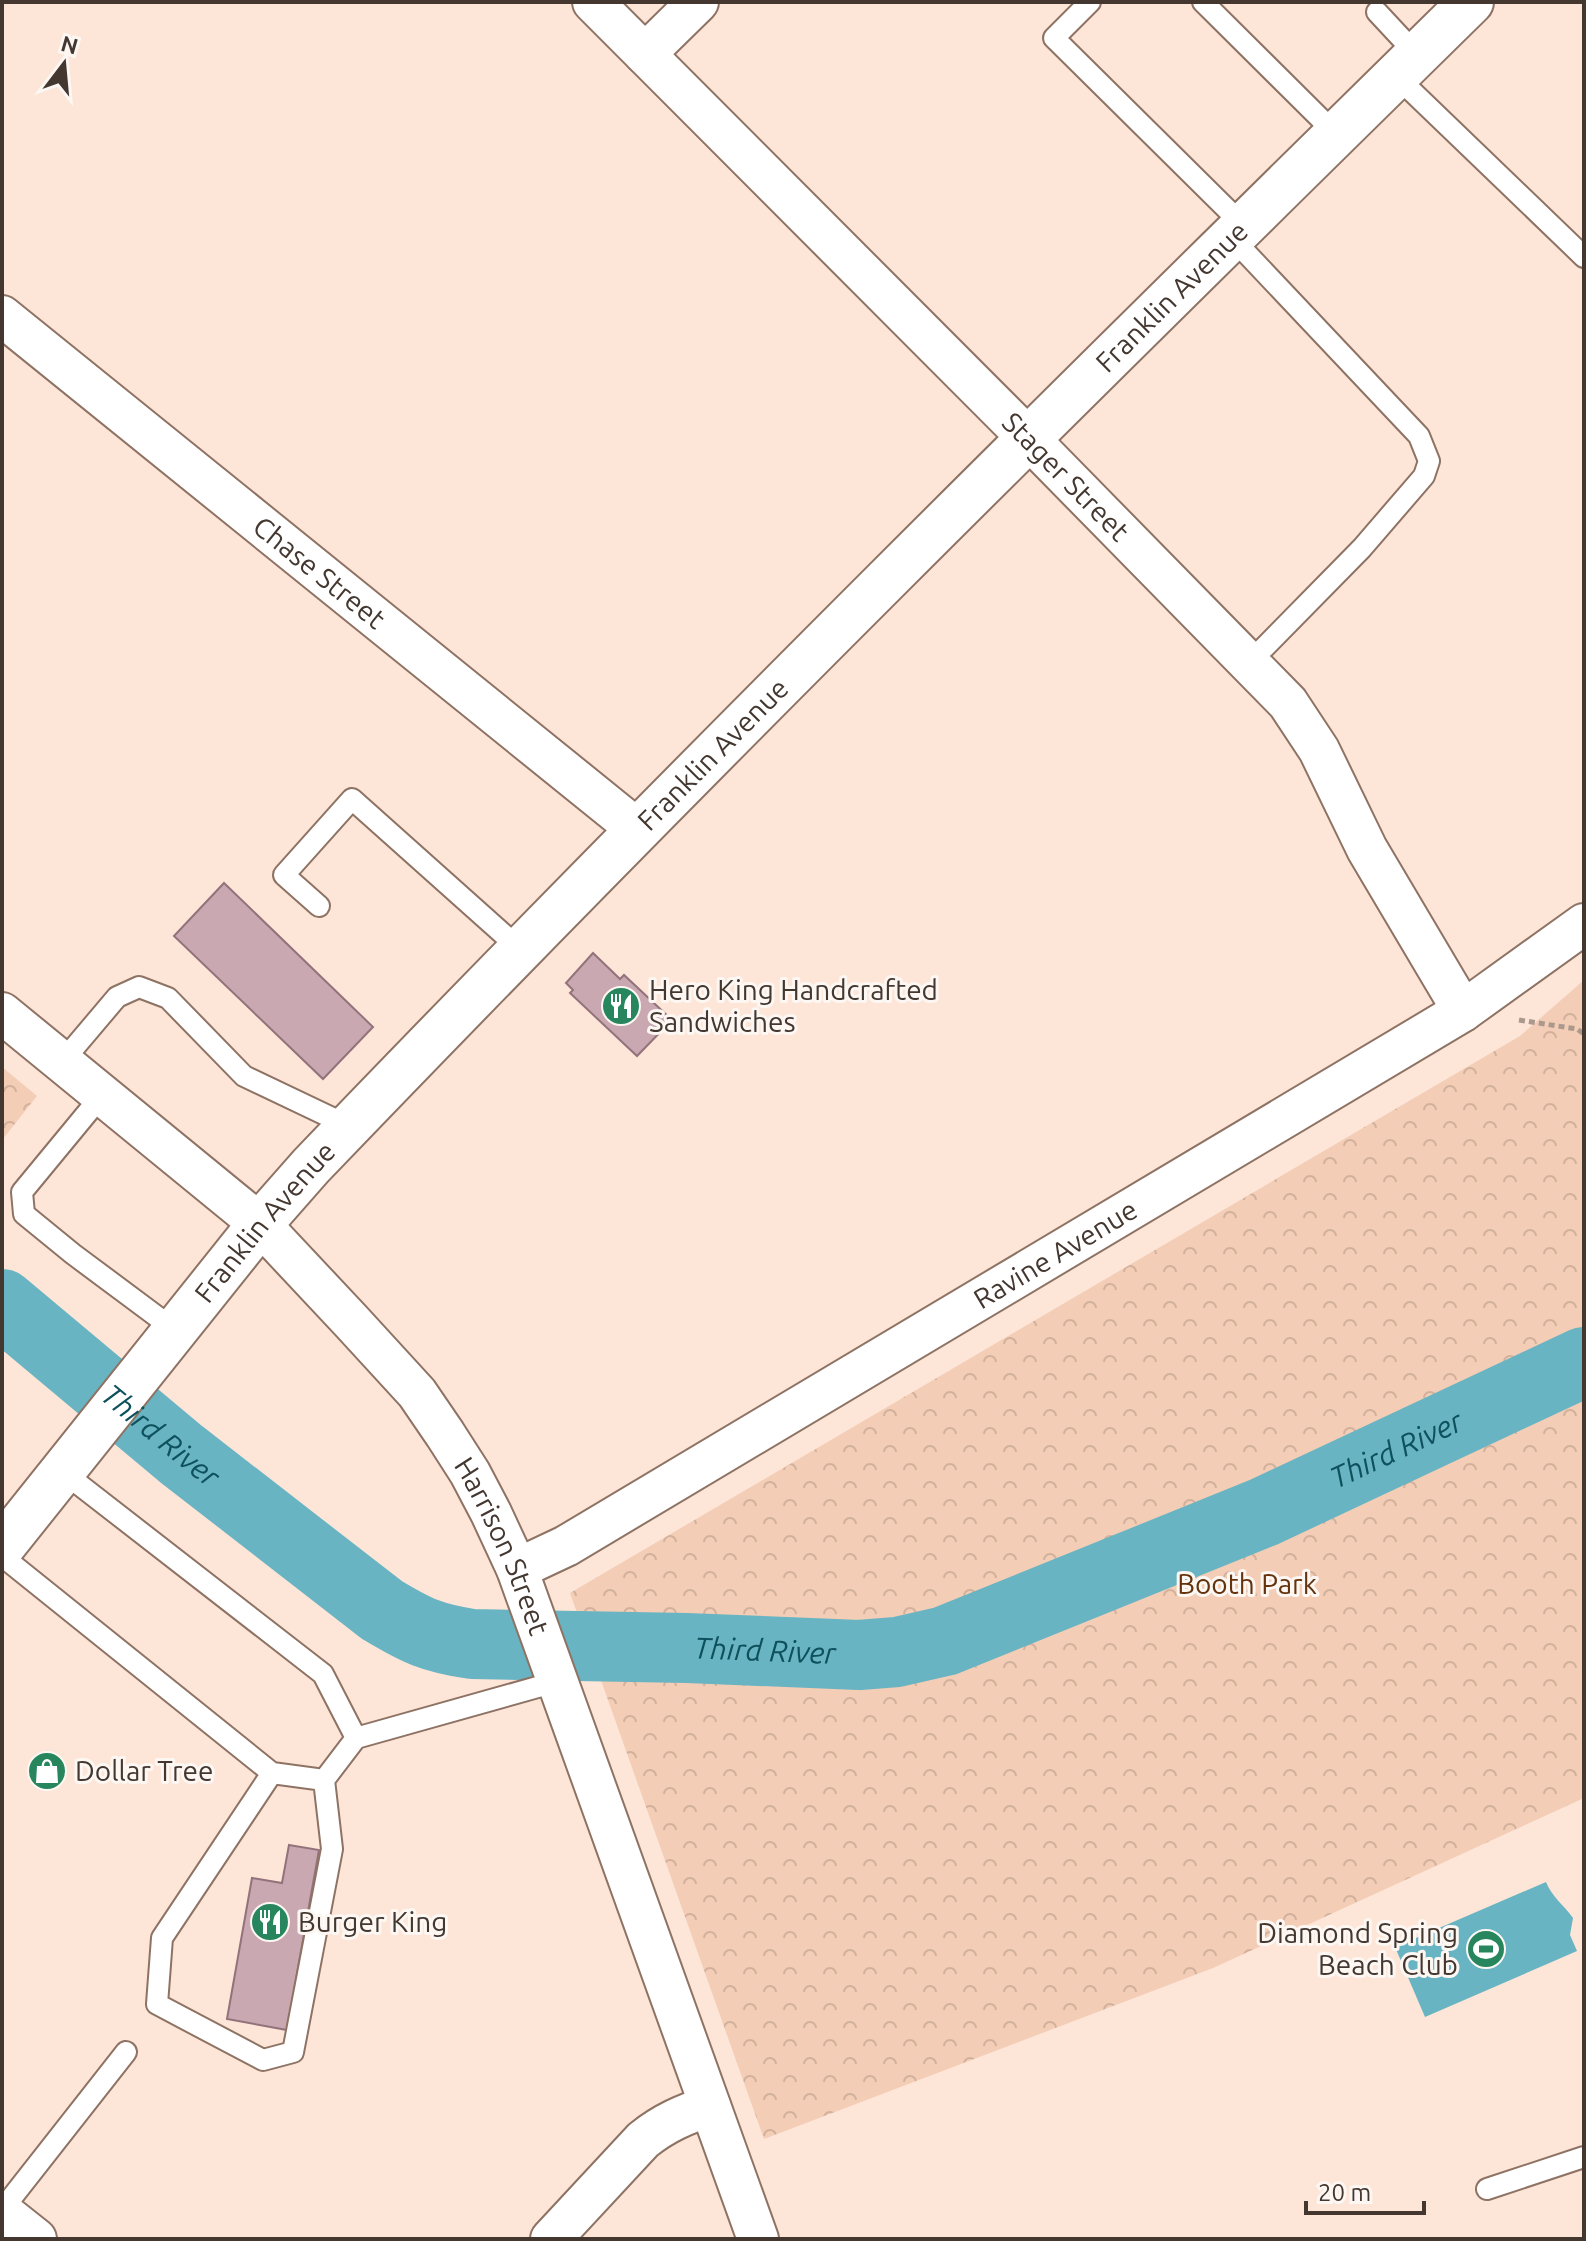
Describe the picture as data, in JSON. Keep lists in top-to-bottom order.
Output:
{
  "streets": {
    "main road": ["Franklin Avenue"],
    "street": [
      "Stager Street",
      "Chase Street",
      "Ravine Avenue",
      "Harrison Street"
    ]
  },
  "crossings": [
    ["Franklin Avenue", "Stager Street"],
    ["Franklin Avenue", "Chase Street"],
    ["Franklin Avenue", "Harrison Street"],
    ["Stager Street", "Ravine Avenue"],
    ["Ravine Avenue", "Harrison Street"]
  ],
  "water": ["Third River"],
  "parks": ["Booth Park"],
  "places": {
    "restaurant": ["Hero King Handcrafted Sandwiches", "Burger King"],
    "shop": ["Dollar Tree"],
    "sports": ["Diamond Spring Beach Club"]
  },
  "scale_bar": "20 m",
  "north": "top"
}
